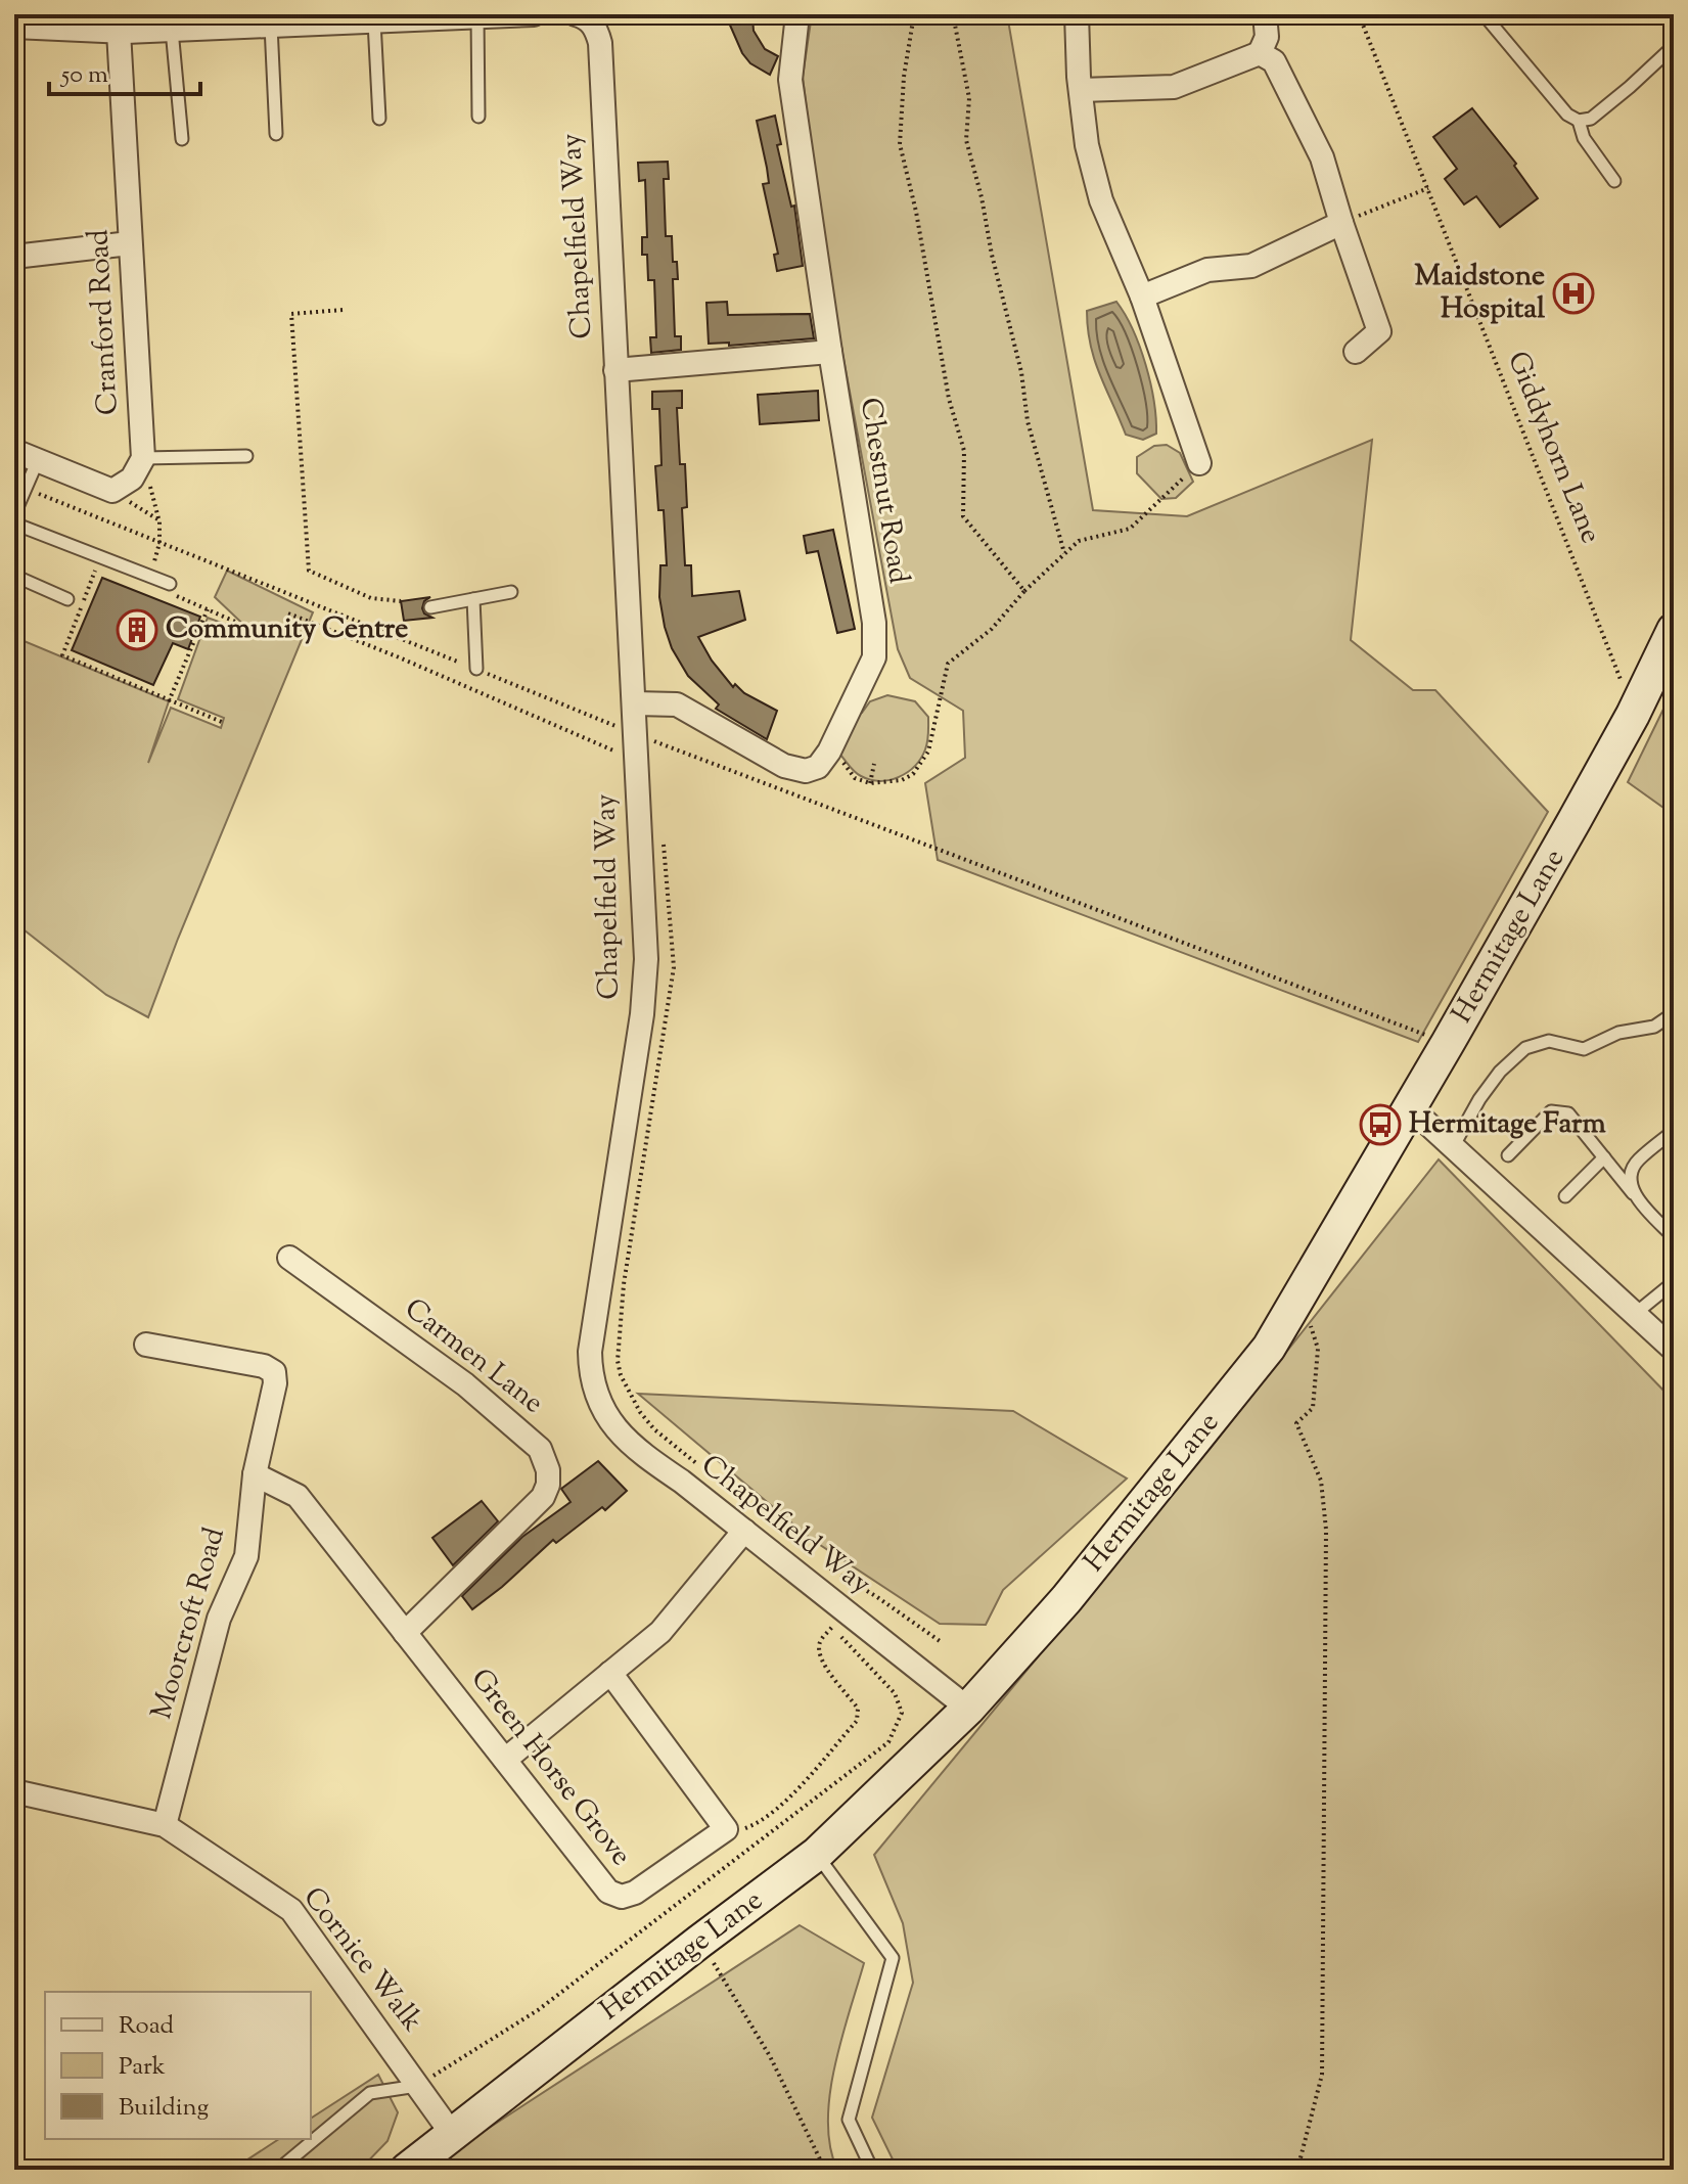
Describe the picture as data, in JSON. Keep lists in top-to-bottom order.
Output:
{
  "streets": {
    "main road": ["Hermitage Lane"],
    "street": [
      "Chapelfield Way",
      "Cranford Road",
      "Chestnut Road",
      "Carmen Lane",
      "Moorcroft Road",
      "Green Horse Grove",
      "Cornice Walk"
    ],
    "path": ["Giddyhorn Lane"]
  },
  "crossings": [
    ["Chapelfield Way", "Hermitage Lane"],
    ["Giddyhorn Lane", "Hermitage Lane"],
    ["Hermitage Lane", "Cornice Walk"],
    ["Carmen Lane", "Green Horse Grove"],
    ["Moorcroft Road", "Green Horse Grove"],
    ["Moorcroft Road", "Cornice Walk"]
  ],
  "places": {
    "hospital": ["Maidstone Hospital"],
    "building": ["Community Centre"],
    "bus stop": ["Hermitage Farm"]
  },
  "legend": ["Road", "Park", "Building"],
  "scale_bar": "50 m"
}
